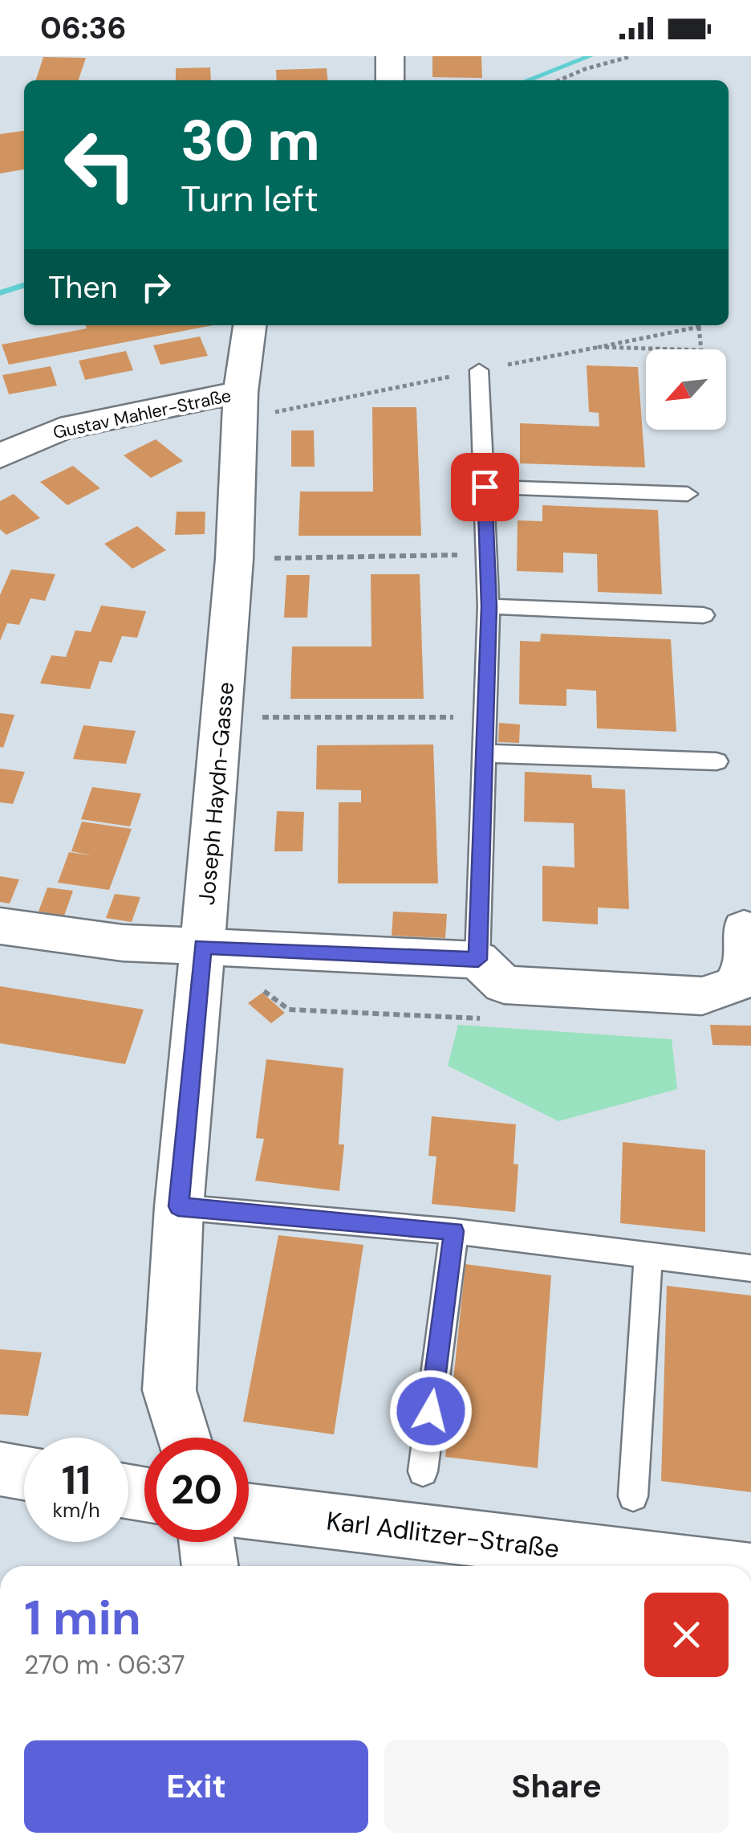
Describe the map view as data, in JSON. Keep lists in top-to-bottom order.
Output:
{
  "streets": {
    "street": ["Gustav Mahler-Straße", "Joseph Haydn-Gasse", "Karl Adlitzer-Straße"]
  },
  "crossings": [
    ["Gustav Mahler-Straße", "Joseph Haydn-Gasse"]
  ],
  "north": "bottom left",
  "page": {
    "status": "06:36",
    "turn": ["30 m", "Turn left"],
    "then": "Then",
    "speed": "11 km/h",
    "limit": "20",
    "heading": ["1 min", "270 m · 06:37"],
    "buttons": ["Exit", "Share"]
  }
}
